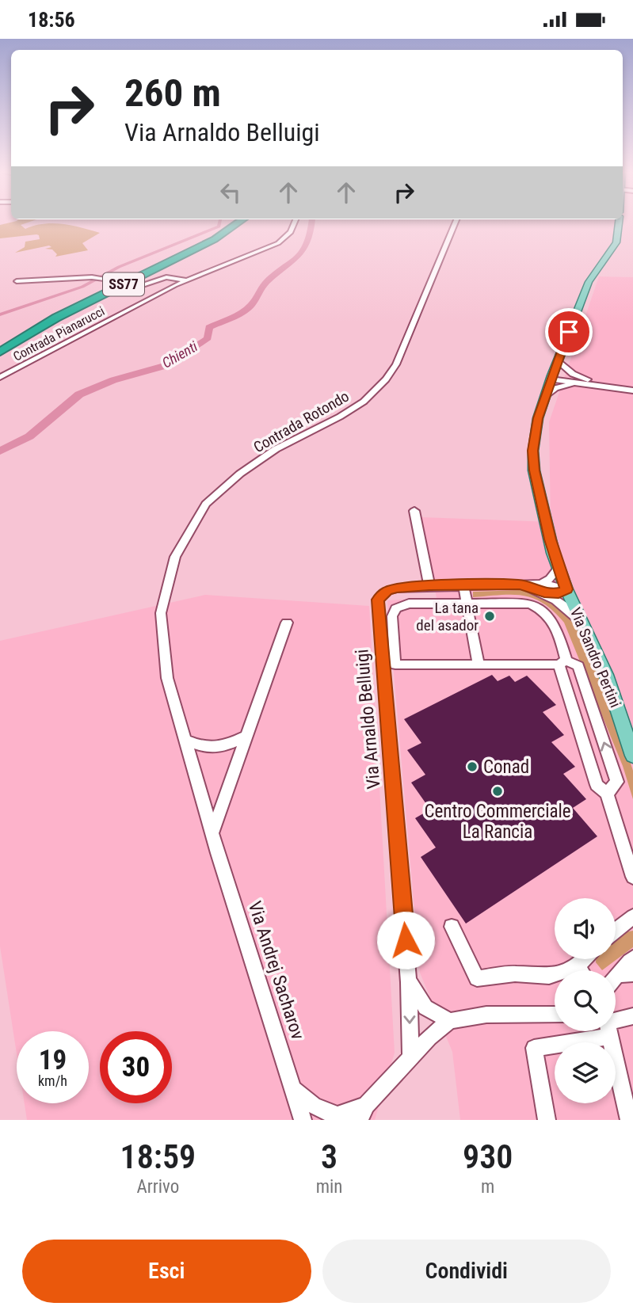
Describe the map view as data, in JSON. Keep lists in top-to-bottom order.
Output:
{
  "streets": {
    "highway": ["SS77"],
    "main road": ["Via Sandro Pertini"],
    "street": [
      "Contrada Pianarucci",
      "Contrada Rotondo",
      "Via Arnaldo Belluigi",
      "Via Andrej Sacharov"
    ]
  },
  "crossings": [
    ["Contrada Rotondo", "Via Andrej Sacharov"],
    ["Via Sandro Pertini", "Via Arnaldo Belluigi"]
  ],
  "water": ["Chienti"],
  "places": ["La tana del asador", "Conad", "Centro Commerciale La Rancia"],
  "page": {
    "status": "18:56",
    "turn": ["260 m", "Via Arnaldo Belluigi"],
    "speed": "19 km/h",
    "limit": "30",
    "eta": [
      "18:59",
      "Arrivo",
      "3",
      "min",
      "930",
      "m"
    ],
    "buttons": ["Esci", "Condividi"]
  }
}
